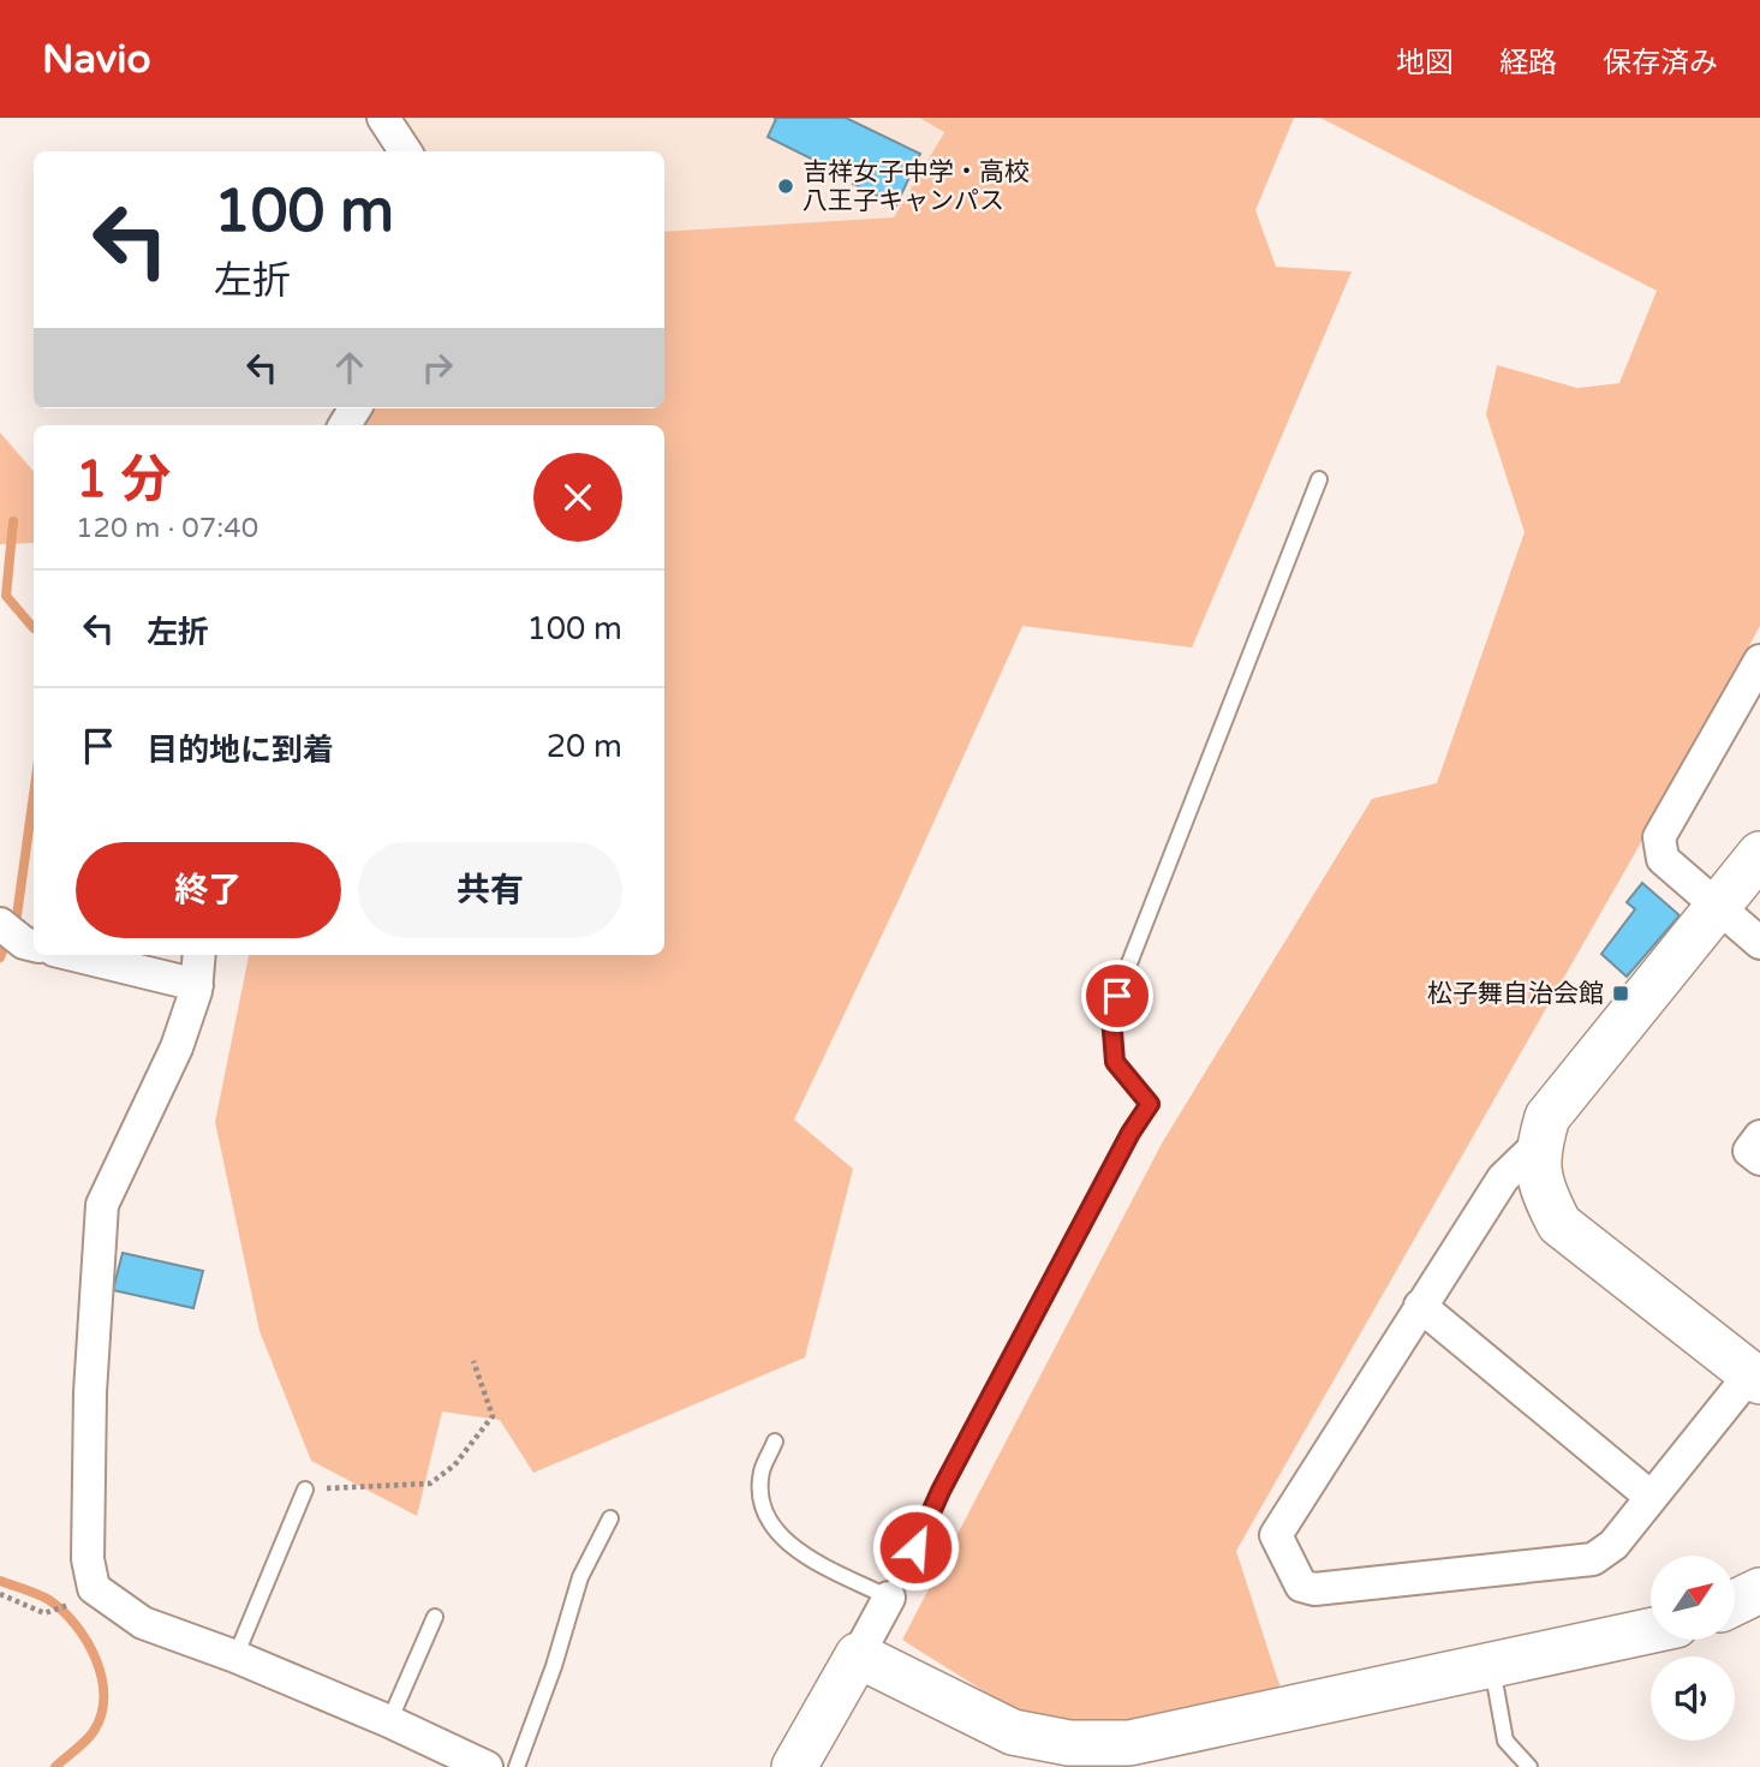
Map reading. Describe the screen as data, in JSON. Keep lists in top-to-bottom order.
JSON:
{
  "places": {
    "other": ["吉祥女子中学・高校 八王子キャンパス"],
    "transit": ["松子舞自治会館"]
  },
  "north": "top right",
  "page": {
    "header": "Navio",
    "nav": ["地図", "経路", "保存済み"],
    "turn": ["100 m", "左折"],
    "heading": ["1 分", "120 m · 07:40"],
    "list": [
      {
        "name": "左折",
        "value": "100 m"
      },
      {
        "name": "目的地に到着",
        "value": "20 m"
      }
    ],
    "buttons": ["終了", "共有"]
  }
}
